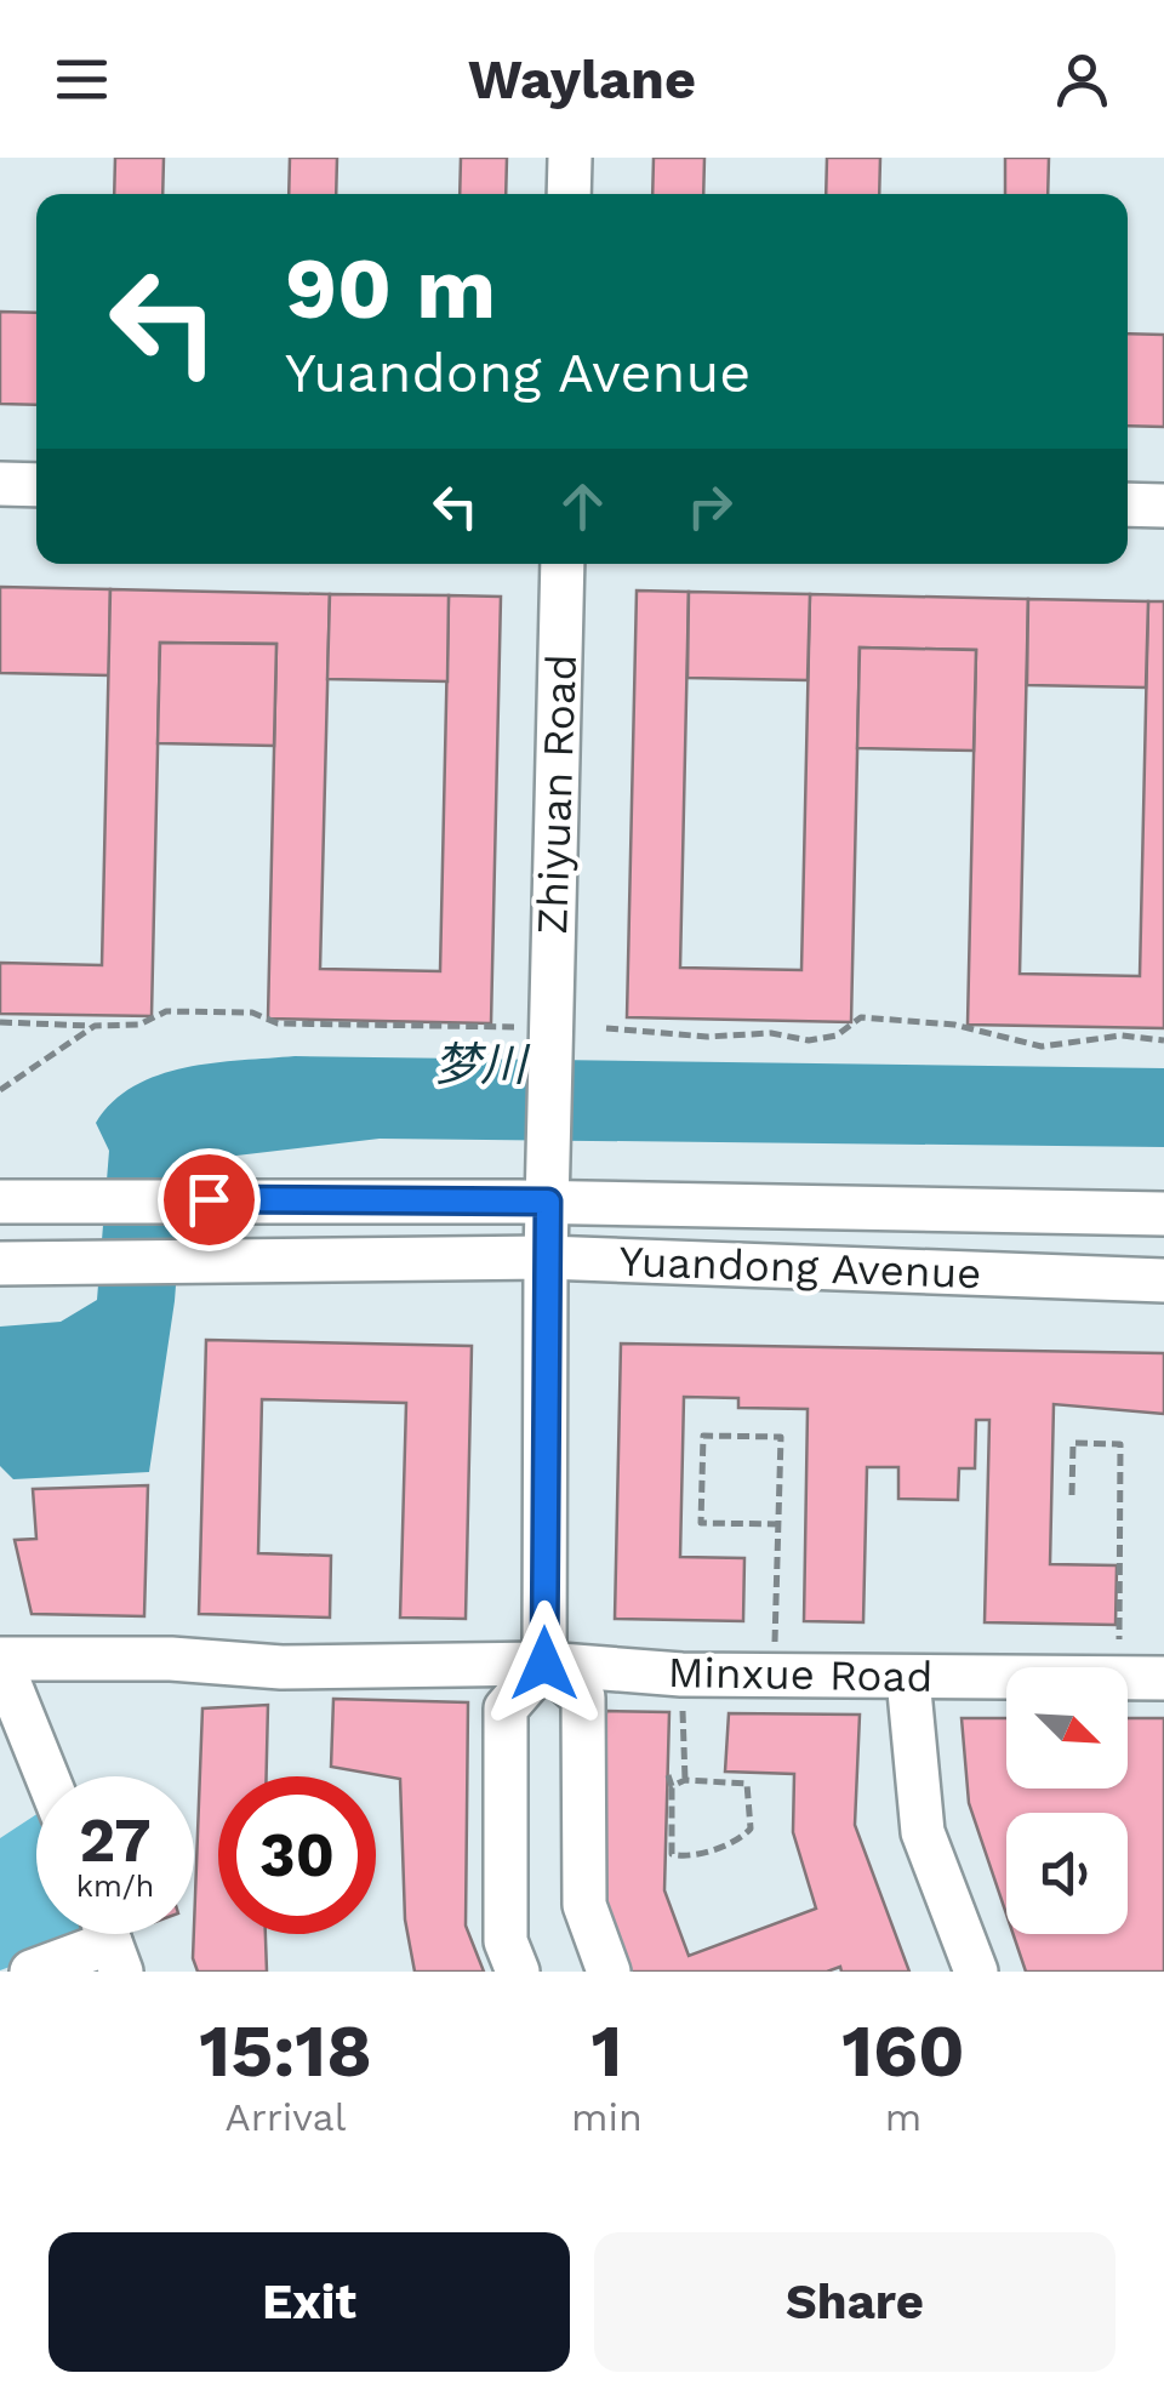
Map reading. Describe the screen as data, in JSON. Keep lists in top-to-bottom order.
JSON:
{
  "streets": {
    "street": ["Zhiyuan Road", "Yuandong Avenue", "Minxue Road"]
  },
  "crossings": [
    ["Zhiyuan Road", "Yuandong Avenue"],
    ["Zhiyuan Road", "Minxue Road"]
  ],
  "water": ["梦川"],
  "north": "bottom right",
  "page": {
    "header": "Waylane",
    "turn": ["90 m", "Yuandong Avenue"],
    "speed": "27 km/h",
    "limit": "30",
    "eta": [
      "15:18",
      "Arrival",
      "1",
      "min",
      "160",
      "m"
    ],
    "buttons": ["Exit", "Share"]
  }
}
